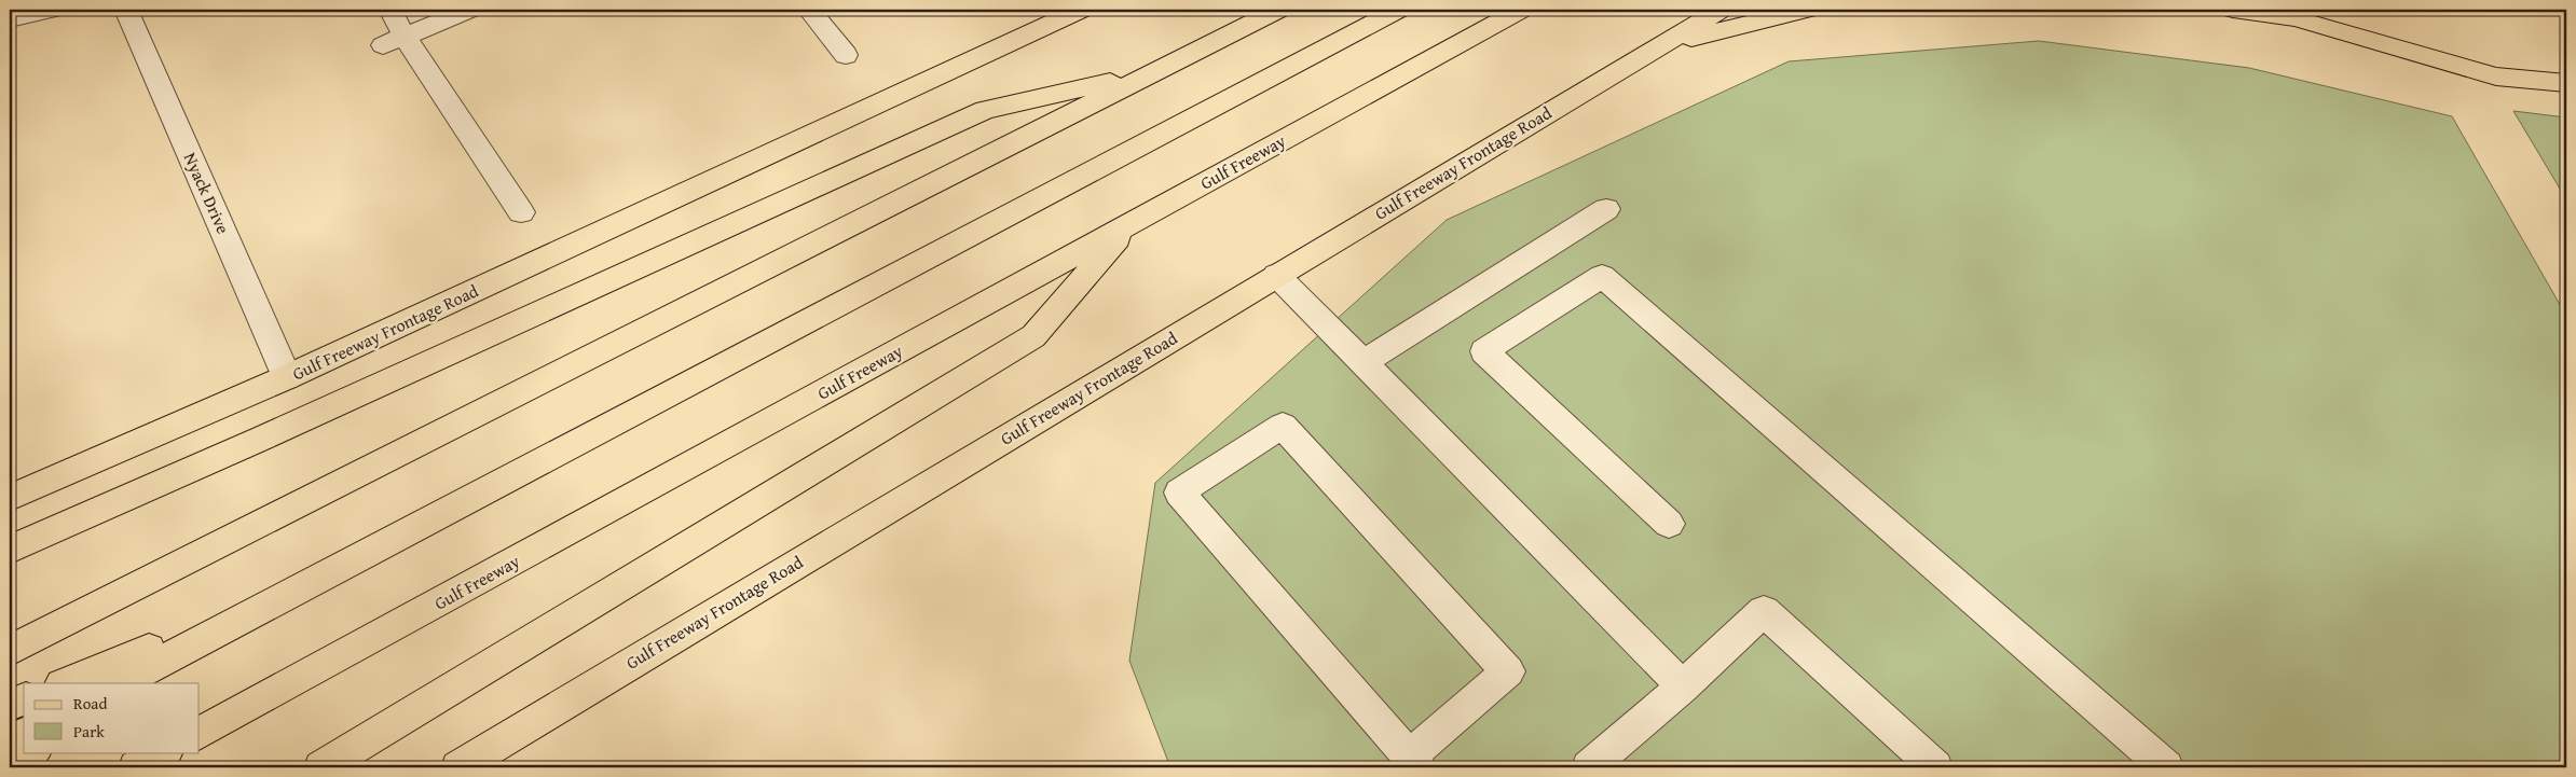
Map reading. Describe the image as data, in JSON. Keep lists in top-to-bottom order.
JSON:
{
  "streets": {
    "main road": ["Gulf Freeway", "Gulf Freeway Frontage Road"],
    "street": ["Nyack Drive"]
  },
  "crossings": [
    ["Gulf Freeway Frontage Road", "Nyack Drive"]
  ],
  "legend": ["Road", "Park"]
}
